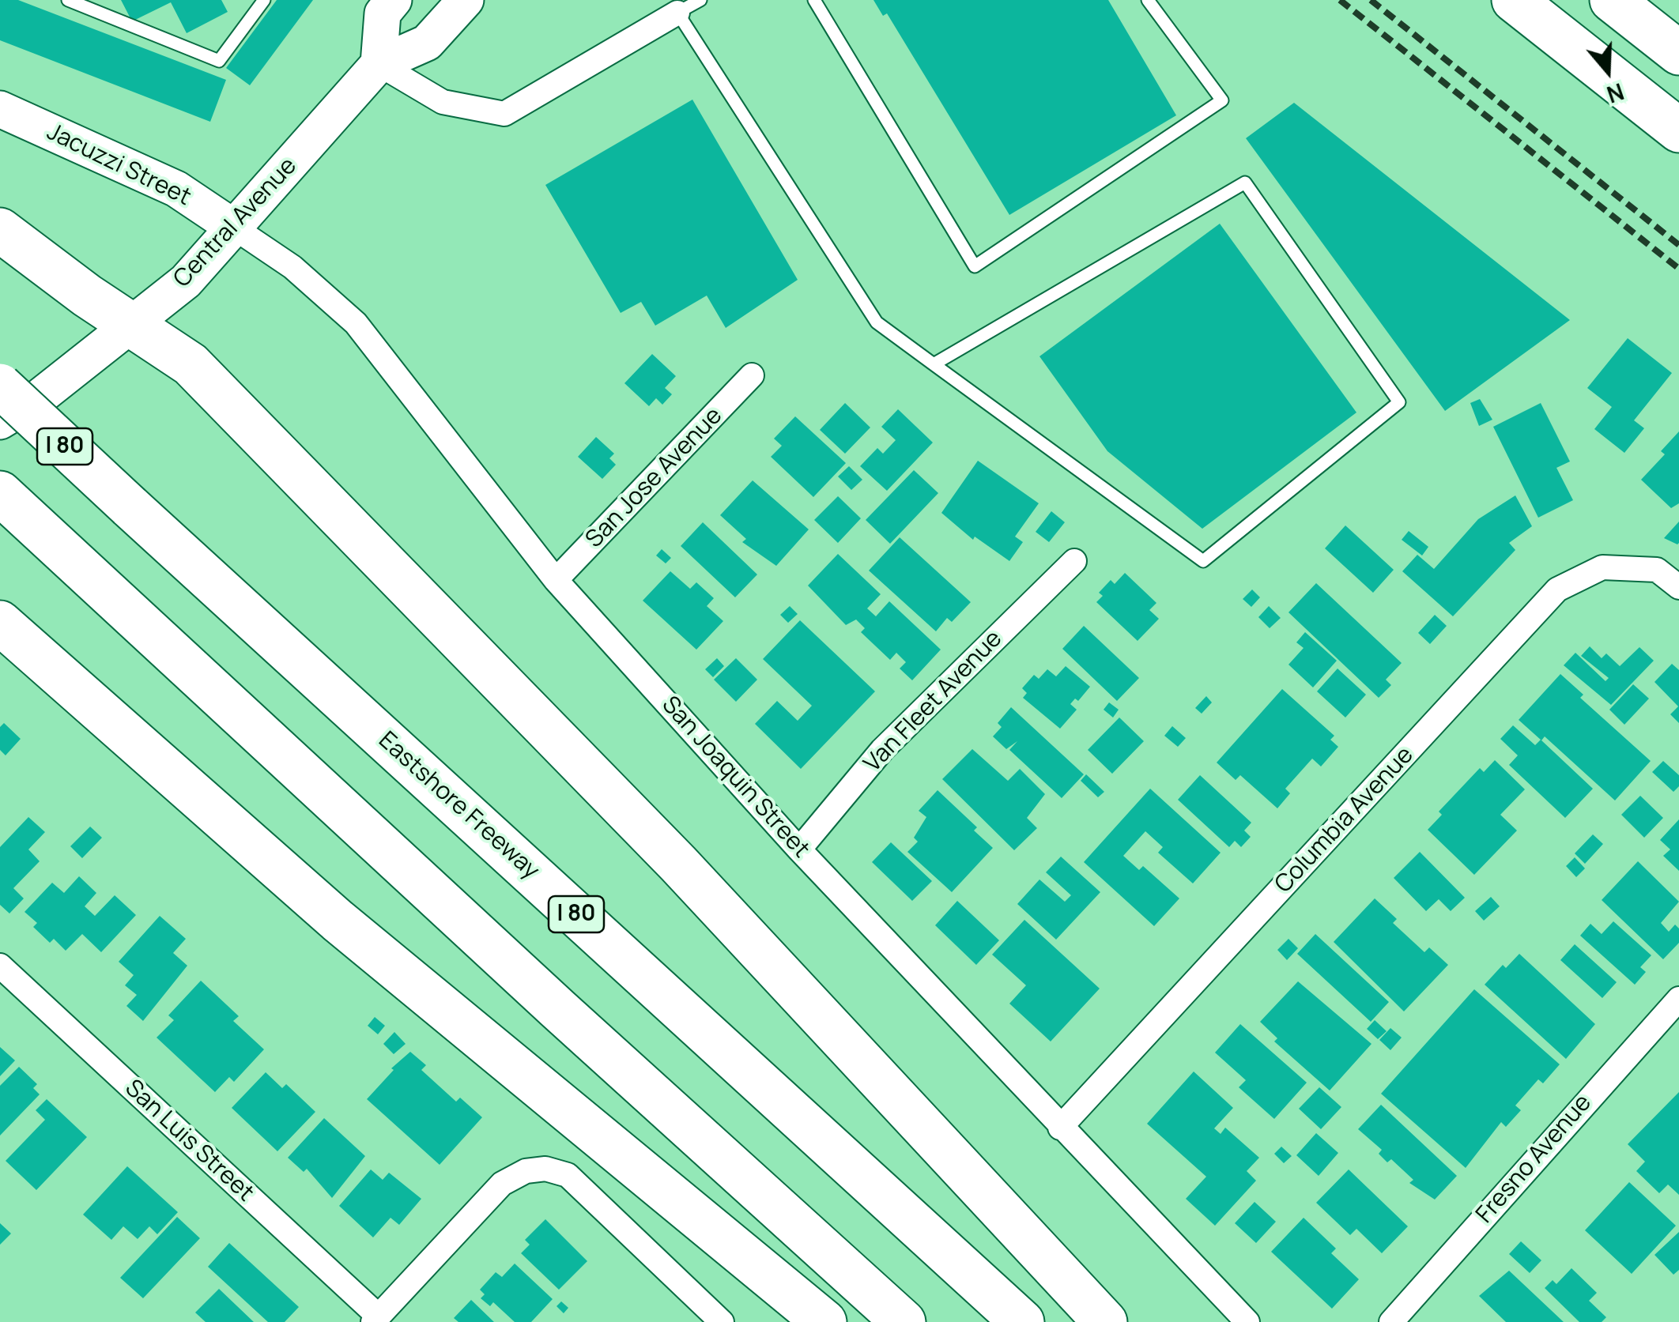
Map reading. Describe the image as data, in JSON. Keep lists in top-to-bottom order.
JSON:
{
  "streets": {
    "highway": ["I 80", "Eastshore Freeway"],
    "main road": ["Jacuzzi Street", "Central Avenue"],
    "street": [
      "San Jose Avenue",
      "Van Fleet Avenue",
      "San Joaquin Street",
      "Columbia Avenue",
      "San Luis Street",
      "Fresno Avenue"
    ]
  },
  "crossings": [
    ["Jacuzzi Street", "Central Avenue"],
    ["Jacuzzi Street", "San Joaquin Street"],
    ["Central Avenue", "San Joaquin Street"],
    ["San Jose Avenue", "San Joaquin Street"],
    ["Van Fleet Avenue", "San Joaquin Street"],
    ["San Joaquin Street", "Columbia Avenue"]
  ],
  "north": "bottom"
}
